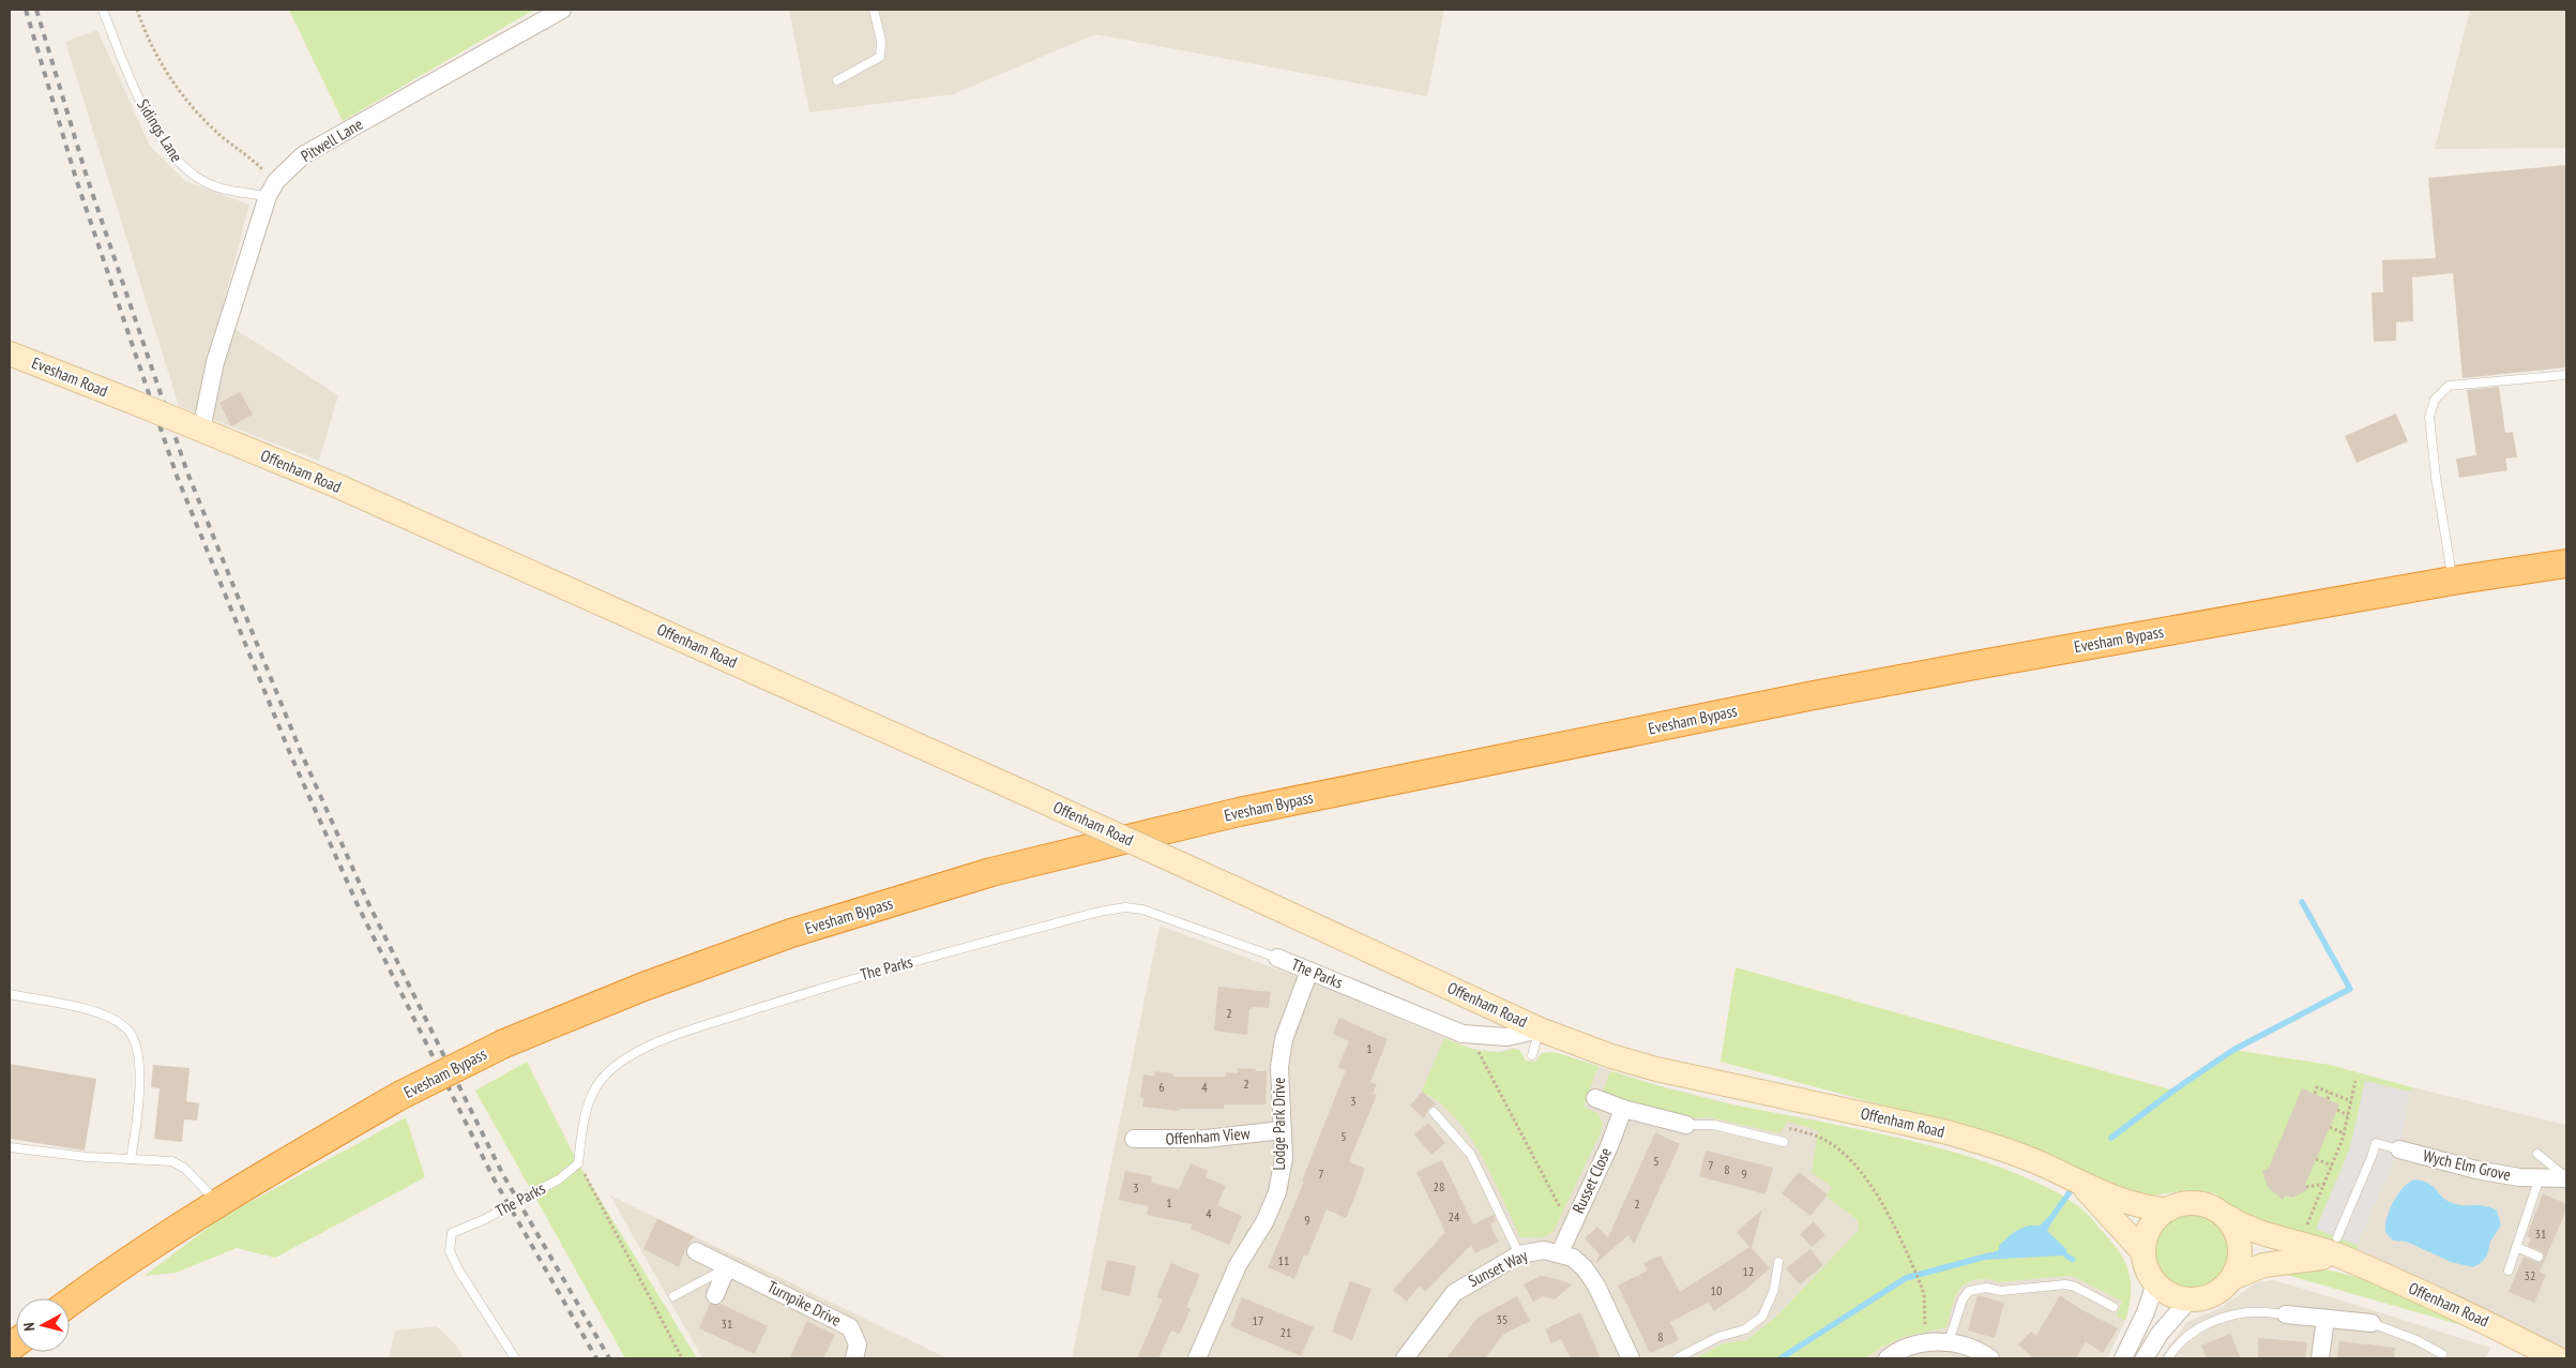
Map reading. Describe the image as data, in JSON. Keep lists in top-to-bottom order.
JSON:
{
  "streets": {
    "highway": ["Evesham Bypass"],
    "main road": ["Evesham Road", "Offenham Road"],
    "street": [
      "Pitwell Lane",
      "The Parks",
      "Lodge Park Drive",
      "Offenham View",
      "Wych Elm Grove",
      "Russet Close",
      "Sunset Way",
      "Turnpike Drive"
    ],
    "lane": ["Sidings Lane"]
  },
  "crossings": [
    ["Sidings Lane", "Pitwell Lane"],
    ["Pitwell Lane", "Offenham Road"],
    ["Evesham Road", "Offenham Road"],
    ["Offenham Road", "The Parks"],
    ["The Parks", "Lodge Park Drive"],
    ["Lodge Park Drive", "Offenham View"],
    ["Russet Close", "Sunset Way"]
  ],
  "house_numbers": [
    "2",
    "1",
    "2",
    "6",
    "4",
    "3",
    "5",
    "5",
    "7",
    "8",
    "7",
    "9",
    "28",
    "3",
    "1",
    "2",
    "4",
    "24",
    "9",
    "31",
    "11",
    "12",
    "32",
    "10",
    "35",
    "17",
    "31",
    "21",
    "8"
  ],
  "north": "left"
}
